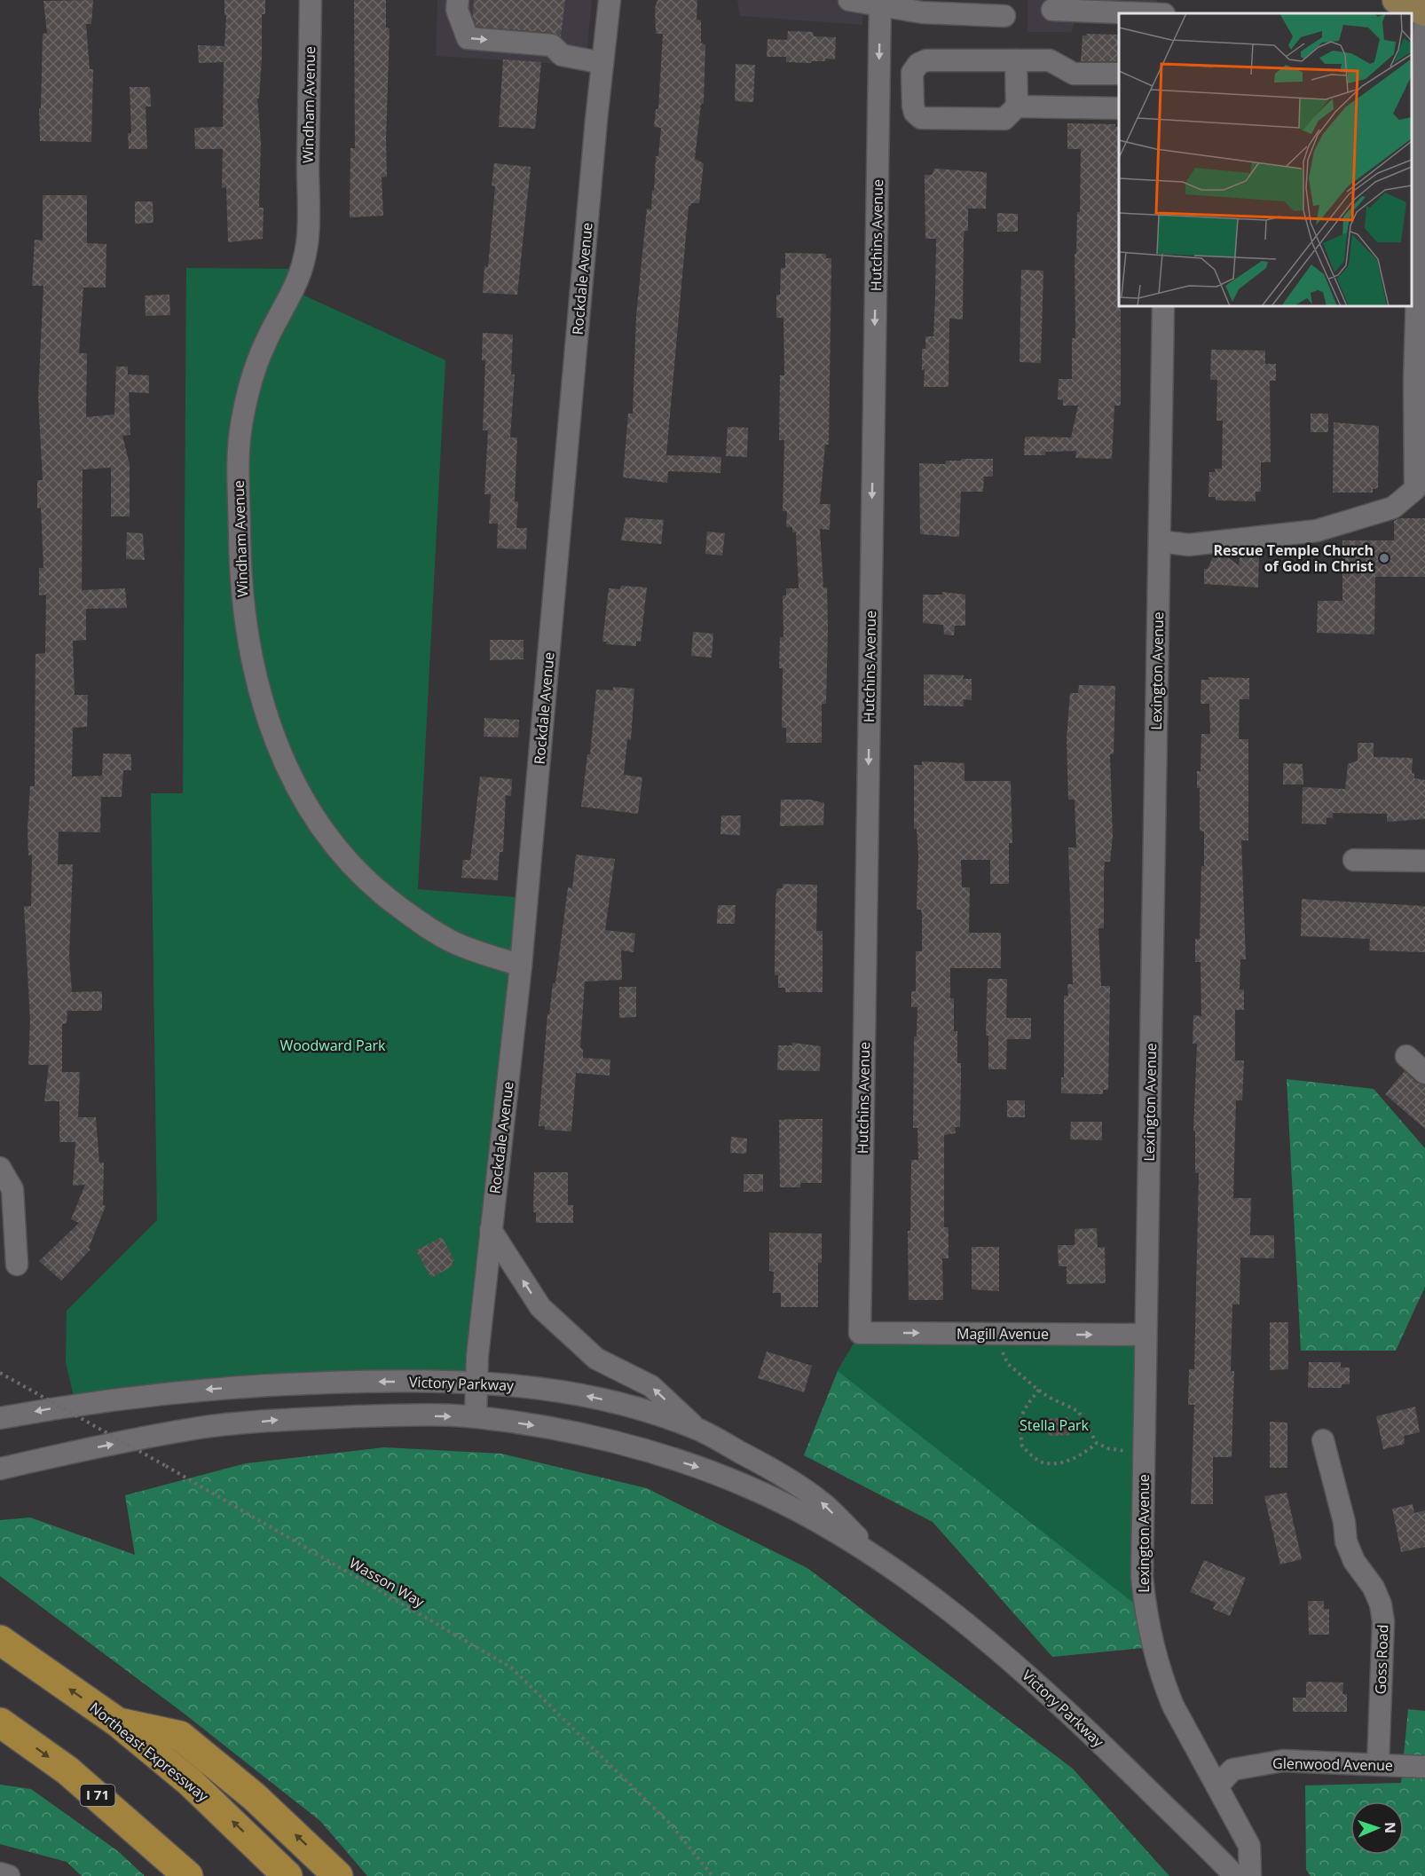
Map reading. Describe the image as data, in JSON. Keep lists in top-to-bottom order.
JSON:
{
  "streets": {
    "highway": ["Northeast Expressway", "I 71"],
    "street": [
      "Windham Avenue",
      "Hutchins Avenue",
      "Rockdale Avenue",
      "Lexington Avenue",
      "Magill Avenue",
      "Victory Parkway",
      "Goss Road",
      "Glenwood Avenue"
    ],
    "path": ["Wasson Way"]
  },
  "crossings": [
    ["Windham Avenue", "Rockdale Avenue"],
    ["Hutchins Avenue", "Magill Avenue"],
    ["Rockdale Avenue", "Victory Parkway"],
    ["Lexington Avenue", "Magill Avenue"],
    ["Lexington Avenue", "Glenwood Avenue"],
    ["Goss Road", "Glenwood Avenue"]
  ],
  "one_way": ["Hutchins Avenue", "Magill Avenue"],
  "parks": ["Woodward Park", "Stella Park"],
  "places": ["Rescue Temple Church of God in Christ"],
  "north": "right"
}
